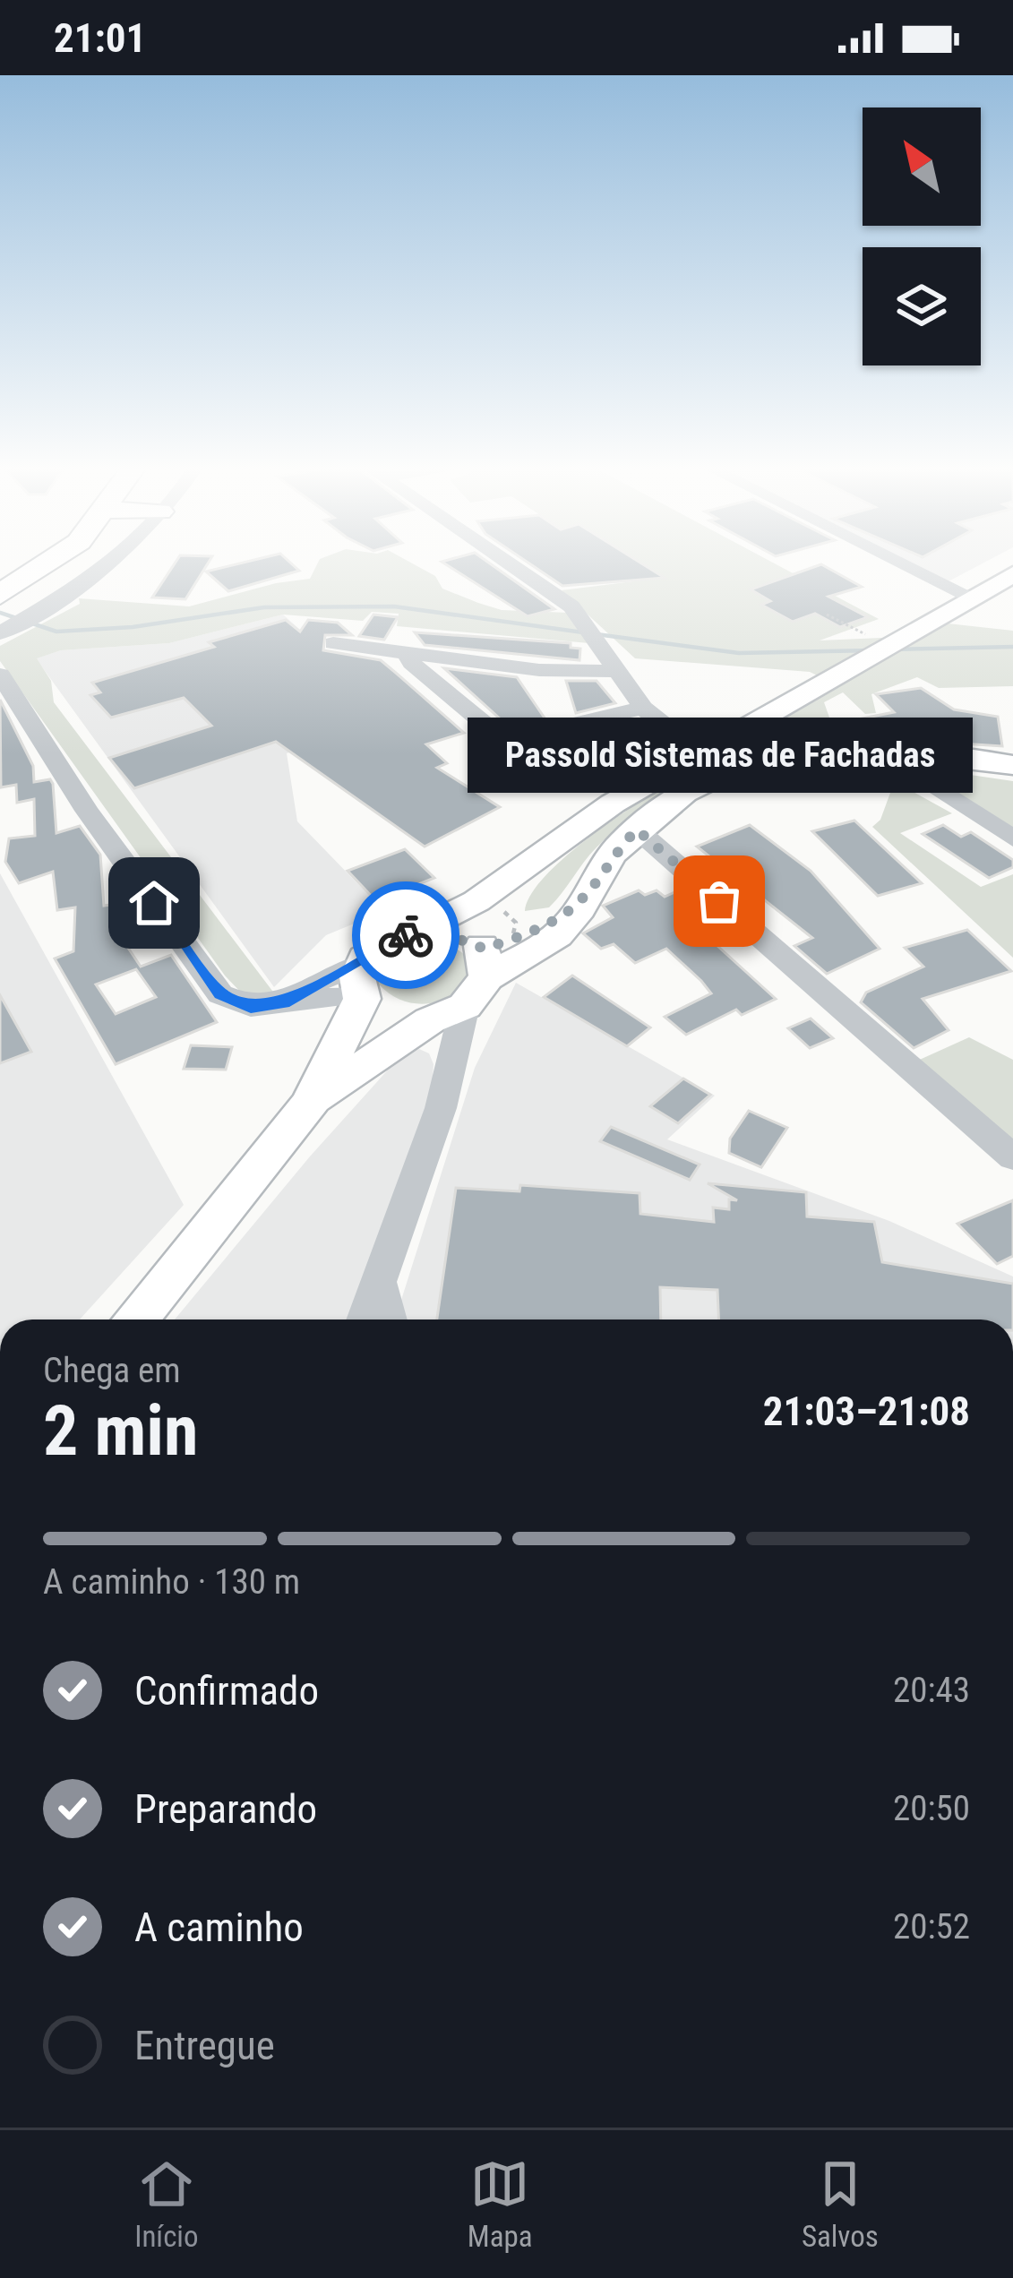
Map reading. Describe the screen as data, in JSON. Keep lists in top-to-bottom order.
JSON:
{
  "places": ["Passold Sistemas de Fachadas"],
  "north": "top left",
  "page": {
    "status": "21:01",
    "bubble": "Passold Sistemas de Fachadas",
    "heading": ["2 min", "Chega em", "21:03–21:08"],
    "bar": "A caminho · 130 m",
    "list": [
      ["Confirmado", "20:43"],
      ["Preparando", "20:50"],
      ["A caminho", "20:52"],
      "Entregue"
    ],
    "tabs": ["Início", "Mapa", "Salvos"]
  }
}
